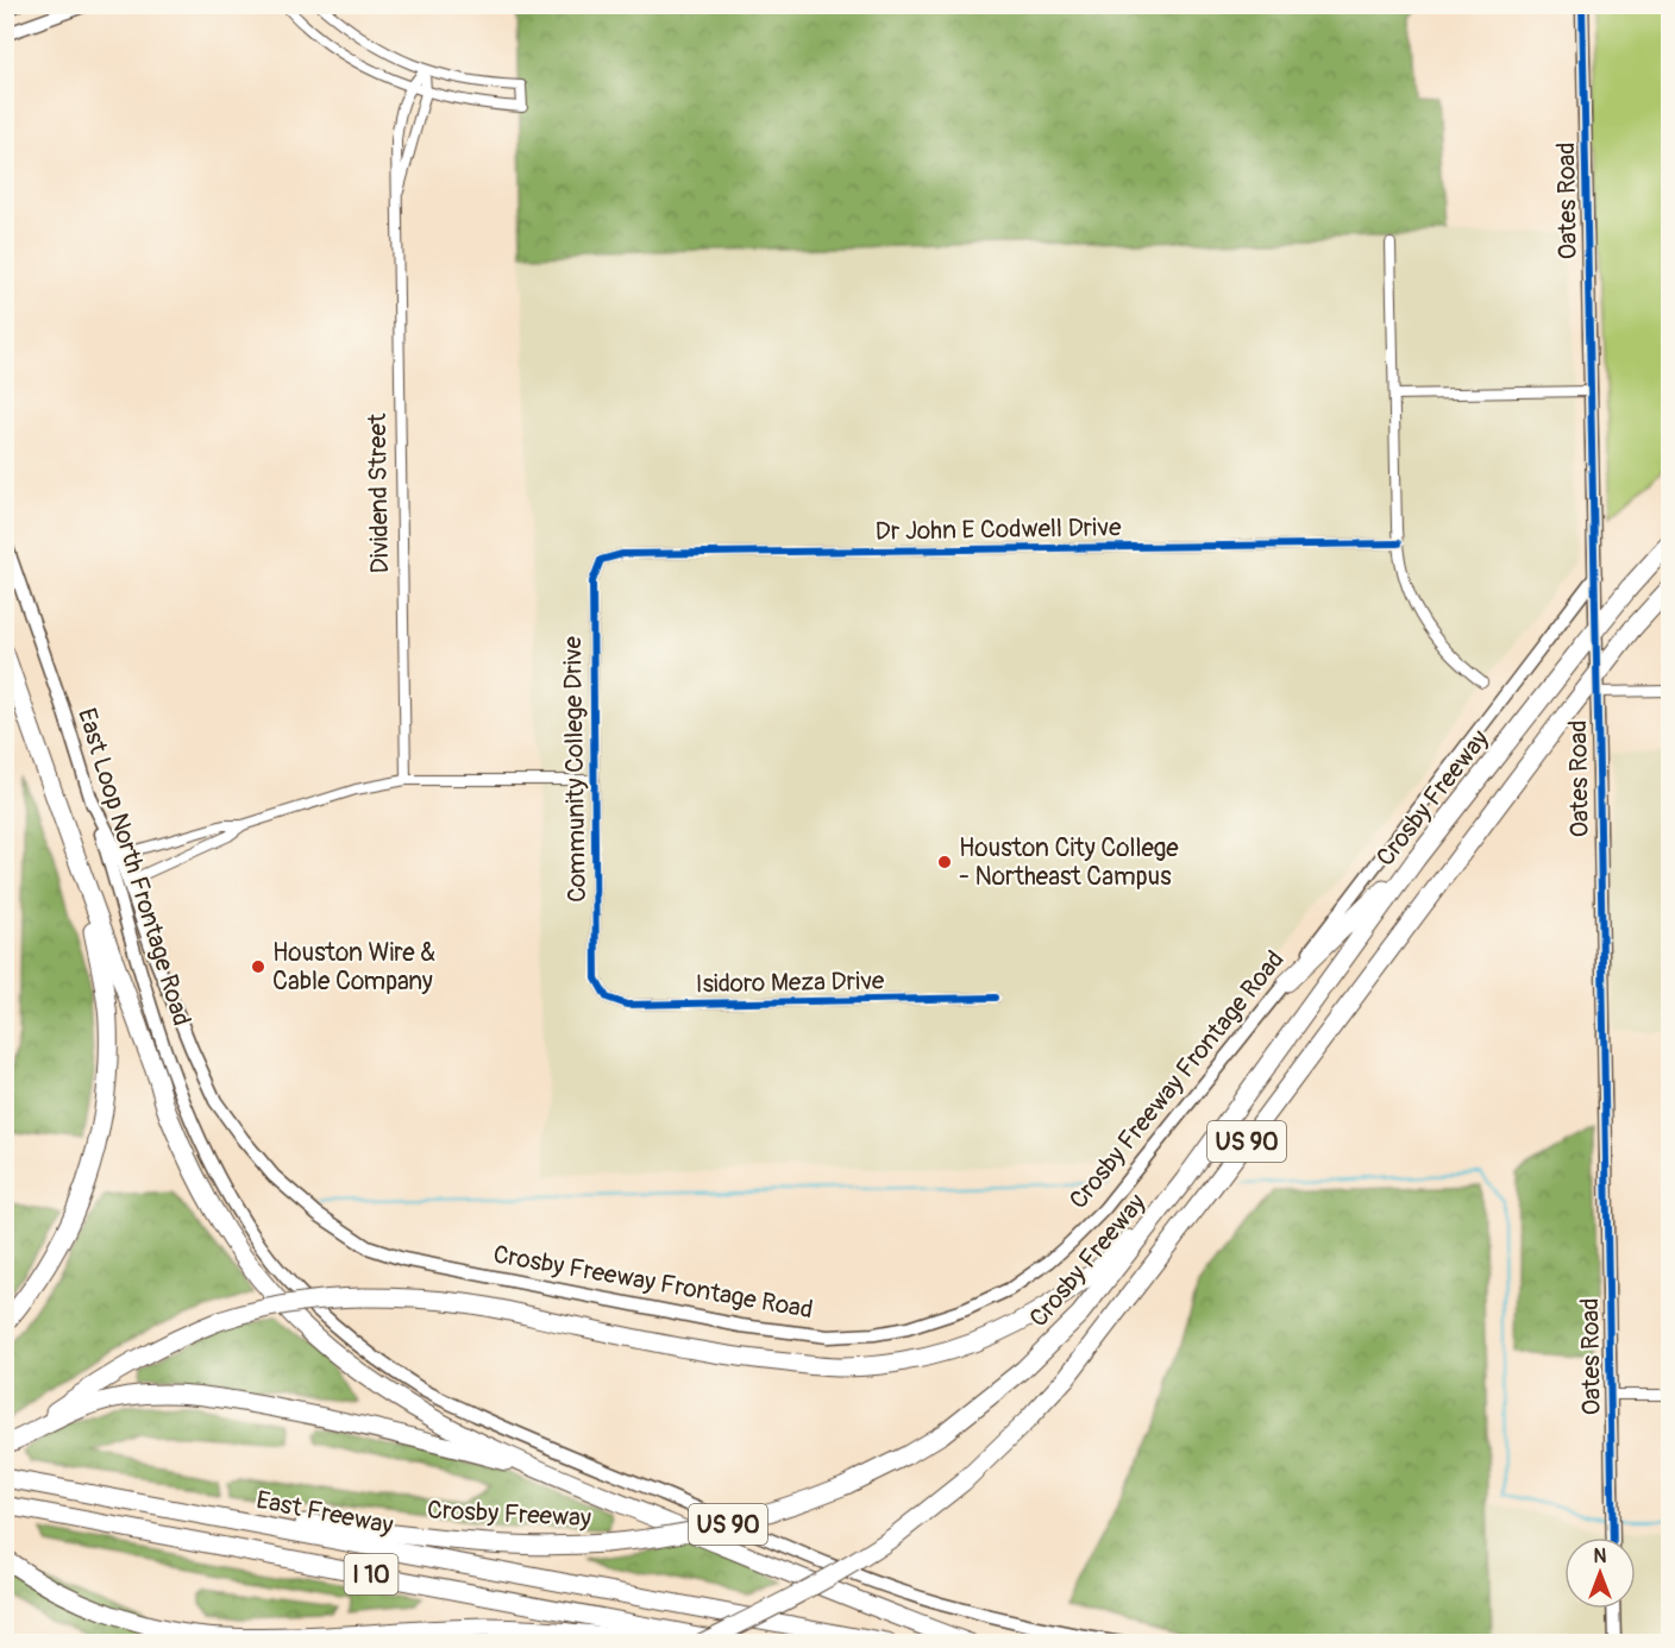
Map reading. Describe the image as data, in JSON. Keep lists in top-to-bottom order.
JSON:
{
  "streets": {
    "highway": [
      "Crosby Freeway",
      "US 90",
      "East Freeway",
      "I 10"
    ],
    "main road": ["Oates Road", "East Loop North Frontage Road", "Crosby Freeway Frontage Road"],
    "street": [
      "Dividend Street",
      "Dr John E Codwell Drive",
      "Community College Drive",
      "Isidoro Meza Drive"
    ]
  },
  "crossings": [
    ["Oates Road", "Crosby Freeway Frontage Road"],
    ["Dr John E Codwell Drive", "Community College Drive"],
    ["Community College Drive", "Isidoro Meza Drive"],
    ["Crosby Freeway", "East Freeway"],
    ["East Loop North Frontage Road", "Crosby Freeway Frontage Road"]
  ],
  "places": ["Houston City College - Northeast Campus", "Houston Wire & Cable Company"],
  "north": "top"
}
